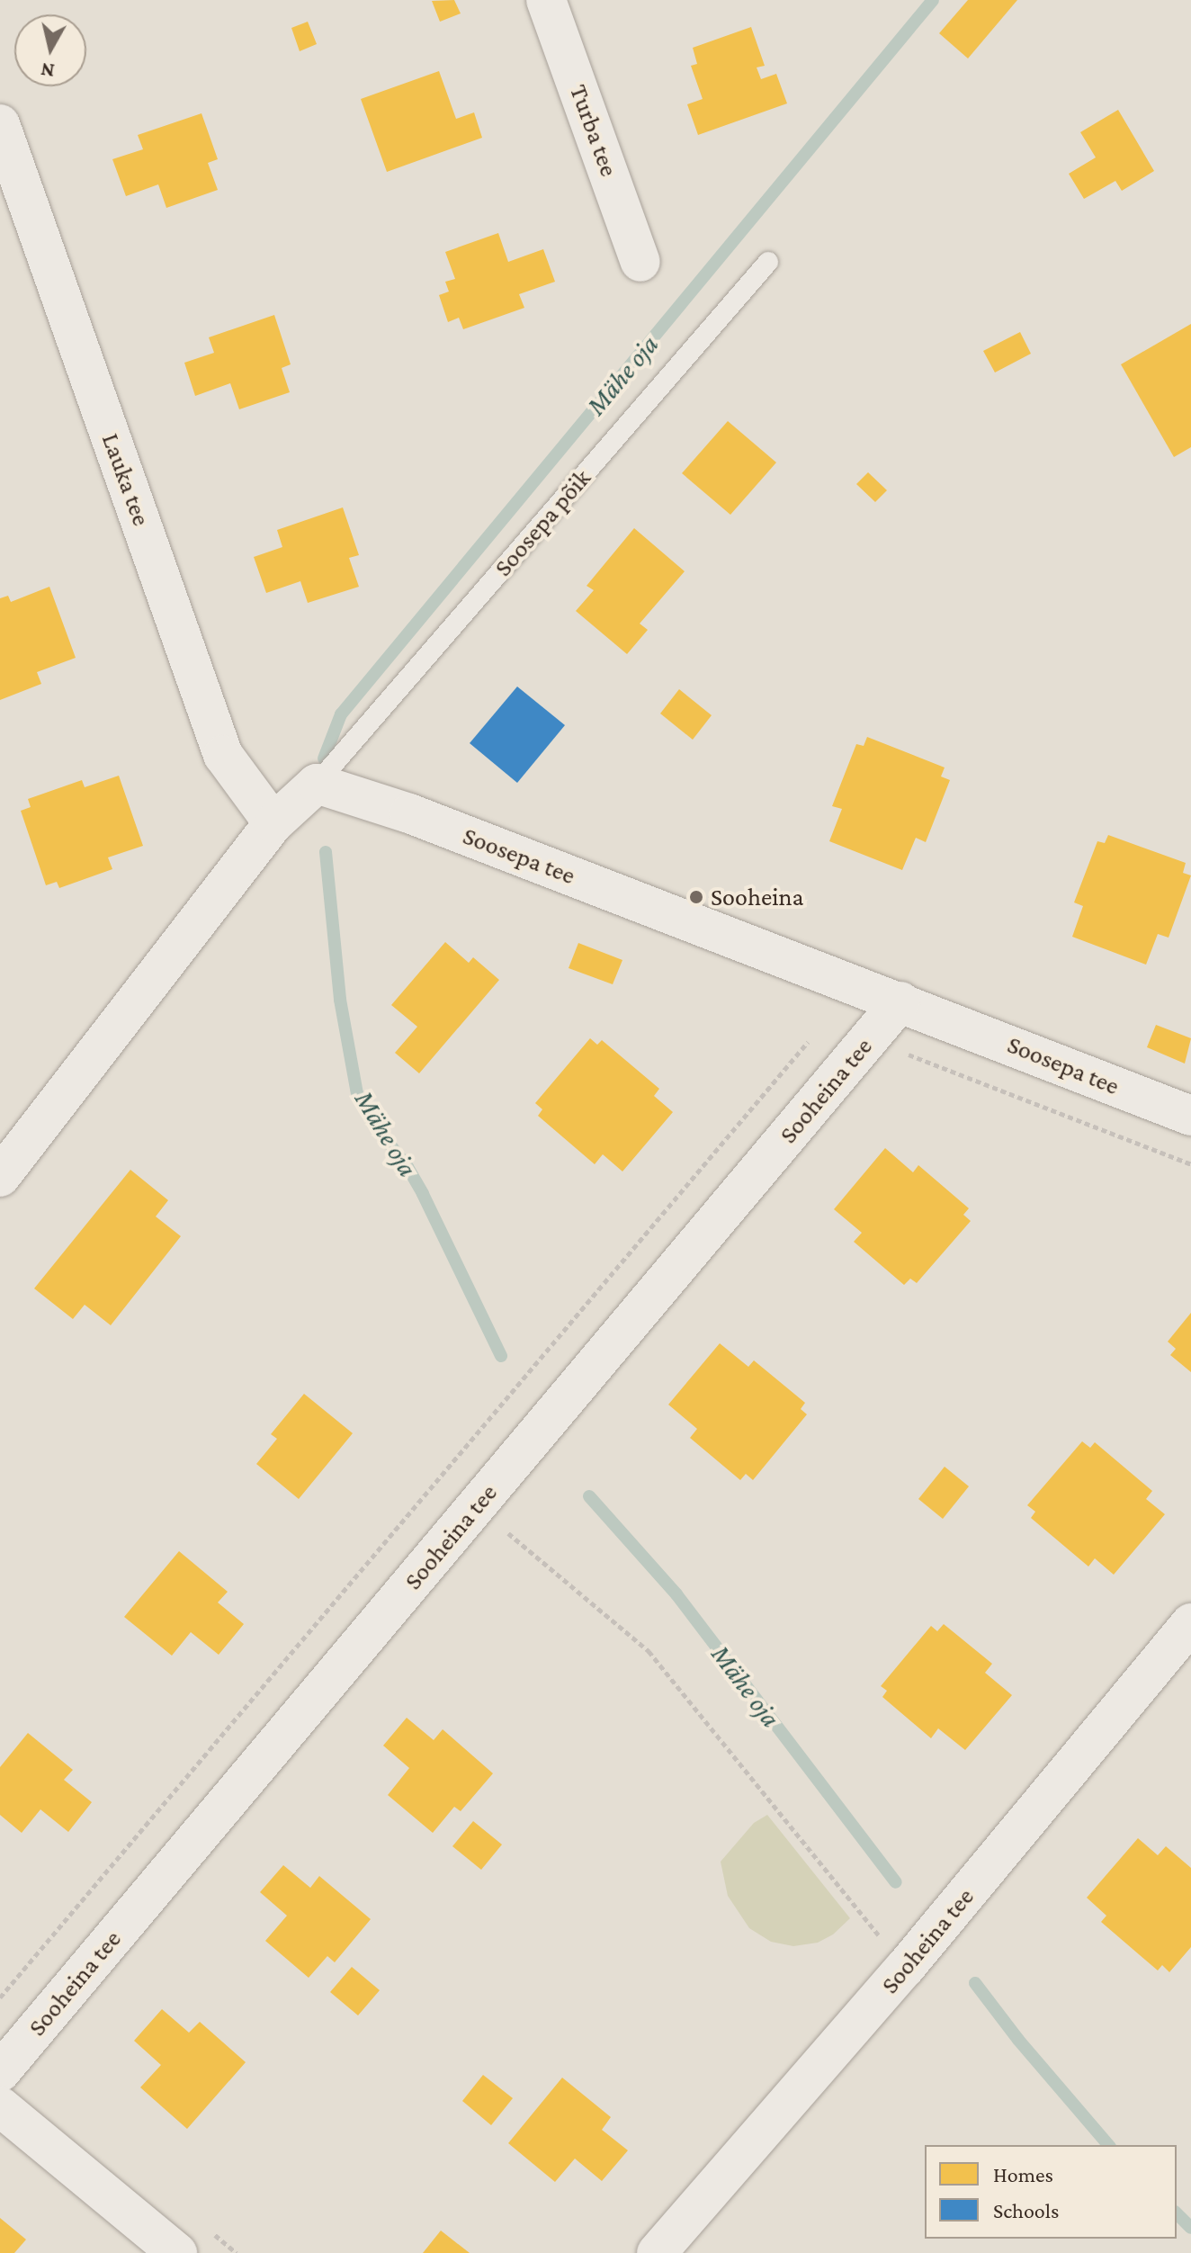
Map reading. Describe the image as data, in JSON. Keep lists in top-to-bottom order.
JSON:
{
  "streets": {
    "street": [
      "Turba tee",
      "Lauka tee",
      "Soosepa tee",
      "Sooheina tee"
    ],
    "lane": ["Soosepa põik"]
  },
  "crossings": [
    ["Soosepa põik", "Soosepa tee"],
    ["Soosepa tee", "Sooheina tee"]
  ],
  "water": ["Mähe oja"],
  "places": ["Sooheina"],
  "legend": ["Homes", "Schools"],
  "north": "bottom"
}
